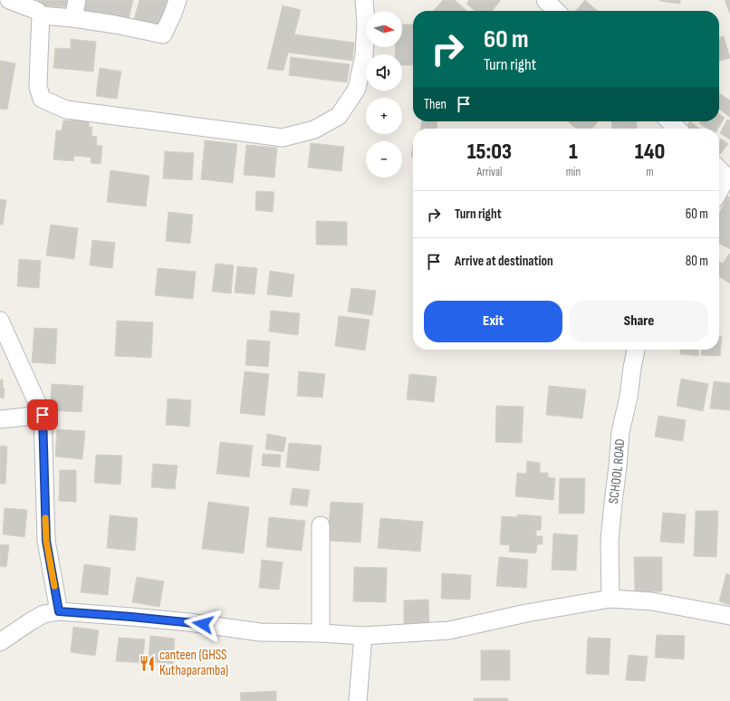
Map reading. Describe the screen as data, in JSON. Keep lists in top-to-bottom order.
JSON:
{
  "streets": {
    "street": ["SCHOOL ROAD"]
  },
  "places": {
    "restaurant": ["canteen (GHSS Kuthaparamba)"]
  },
  "north": "right",
  "page": {
    "map_buttons": ["+", "−"],
    "turn": ["60 m", "Turn right"],
    "then": "Then",
    "eta": [
      "15:03",
      "Arrival",
      "1",
      "min",
      "140",
      "m"
    ],
    "list": [
      {
        "name": "Turn right",
        "value": "60 m"
      },
      {
        "name": "Arrive at destination",
        "value": "80 m"
      }
    ],
    "buttons": ["Exit", "Share"]
  }
}
